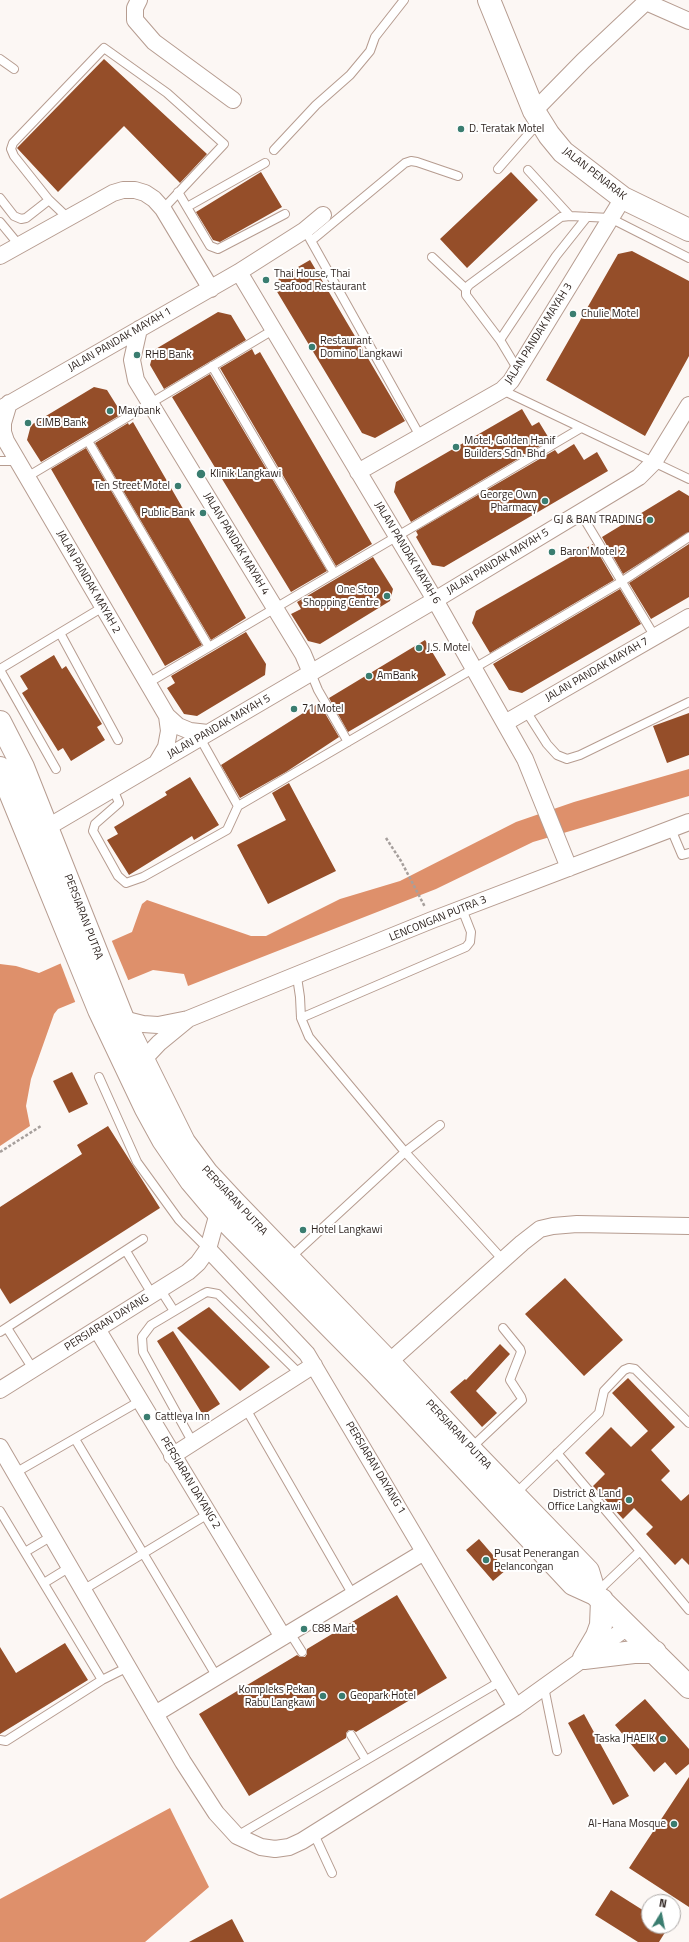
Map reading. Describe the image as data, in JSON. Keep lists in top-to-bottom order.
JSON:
{
  "streets": {
    "main road": ["JALAN PENARAK", "PERSIARAN PUTRA"],
    "street": [
      "JALAN PANDAK MAYAH 3",
      "JALAN PANDAK MAYAH 1",
      "JALAN PANDAK MAYAH 4",
      "JALAN PANDAK MAYAH 6",
      "JALAN PANDAK MAYAH 5",
      "JALAN PANDAK MAYAH 2",
      "JALAN PANDAK MAYAH 7",
      "LENCONGAN PUTRA 3",
      "PERSIARAN DAYANG",
      "PERSIARAN DAYANG 1",
      "PERSIARAN DAYANG 2"
    ]
  },
  "crossings": [
    ["JALAN PENARAK", "JALAN PANDAK MAYAH 3"],
    ["JALAN PANDAK MAYAH 3", "JALAN PANDAK MAYAH 6"],
    ["JALAN PANDAK MAYAH 1", "JALAN PANDAK MAYAH 4"],
    ["JALAN PANDAK MAYAH 1", "JALAN PANDAK MAYAH 6"],
    ["JALAN PANDAK MAYAH 1", "JALAN PANDAK MAYAH 2"],
    ["JALAN PANDAK MAYAH 4", "JALAN PANDAK MAYAH 5"],
    ["JALAN PANDAK MAYAH 6", "JALAN PANDAK MAYAH 5"],
    ["JALAN PANDAK MAYAH 6", "JALAN PANDAK MAYAH 7"],
    ["JALAN PANDAK MAYAH 6", "LENCONGAN PUTRA 3"],
    ["JALAN PANDAK MAYAH 5", "JALAN PANDAK MAYAH 2"],
    ["JALAN PANDAK MAYAH 5", "PERSIARAN PUTRA"],
    ["PERSIARAN DAYANG", "PERSIARAN DAYANG 1"],
    ["PERSIARAN DAYANG", "PERSIARAN DAYANG 2"]
  ],
  "places": [
    "D. Teratak Motel",
    "Thai House, Thai Seafood Restaurant",
    "Chulie Motel",
    "Restaurant Domino Langkawi",
    "RHB Bank",
    "Maybank",
    "CIMB Bank",
    "Motel, Golden Hanif Builders Sdn. Bhd",
    "Klinik Langkawi",
    "Ten Street Motel",
    "George Own Pharmacy",
    "Public Bank",
    "GJ & BAN TRADING",
    "Baron Motel 2",
    "One Stop Shopping Centre",
    "J.S. Motel",
    "AmBank",
    "71 Motel",
    "Hotel Langkawi",
    "Cattleya Inn",
    "District & Land Office Langkawi",
    "Pusat Penerangan Pelancongan",
    "C88 Mart",
    "Kompleks Pekan Rabu Langkawi",
    "Geopark Hotel",
    "Taska JHAEIK",
    "Al-Hana Mosque"
  ],
  "north": "top"
}
